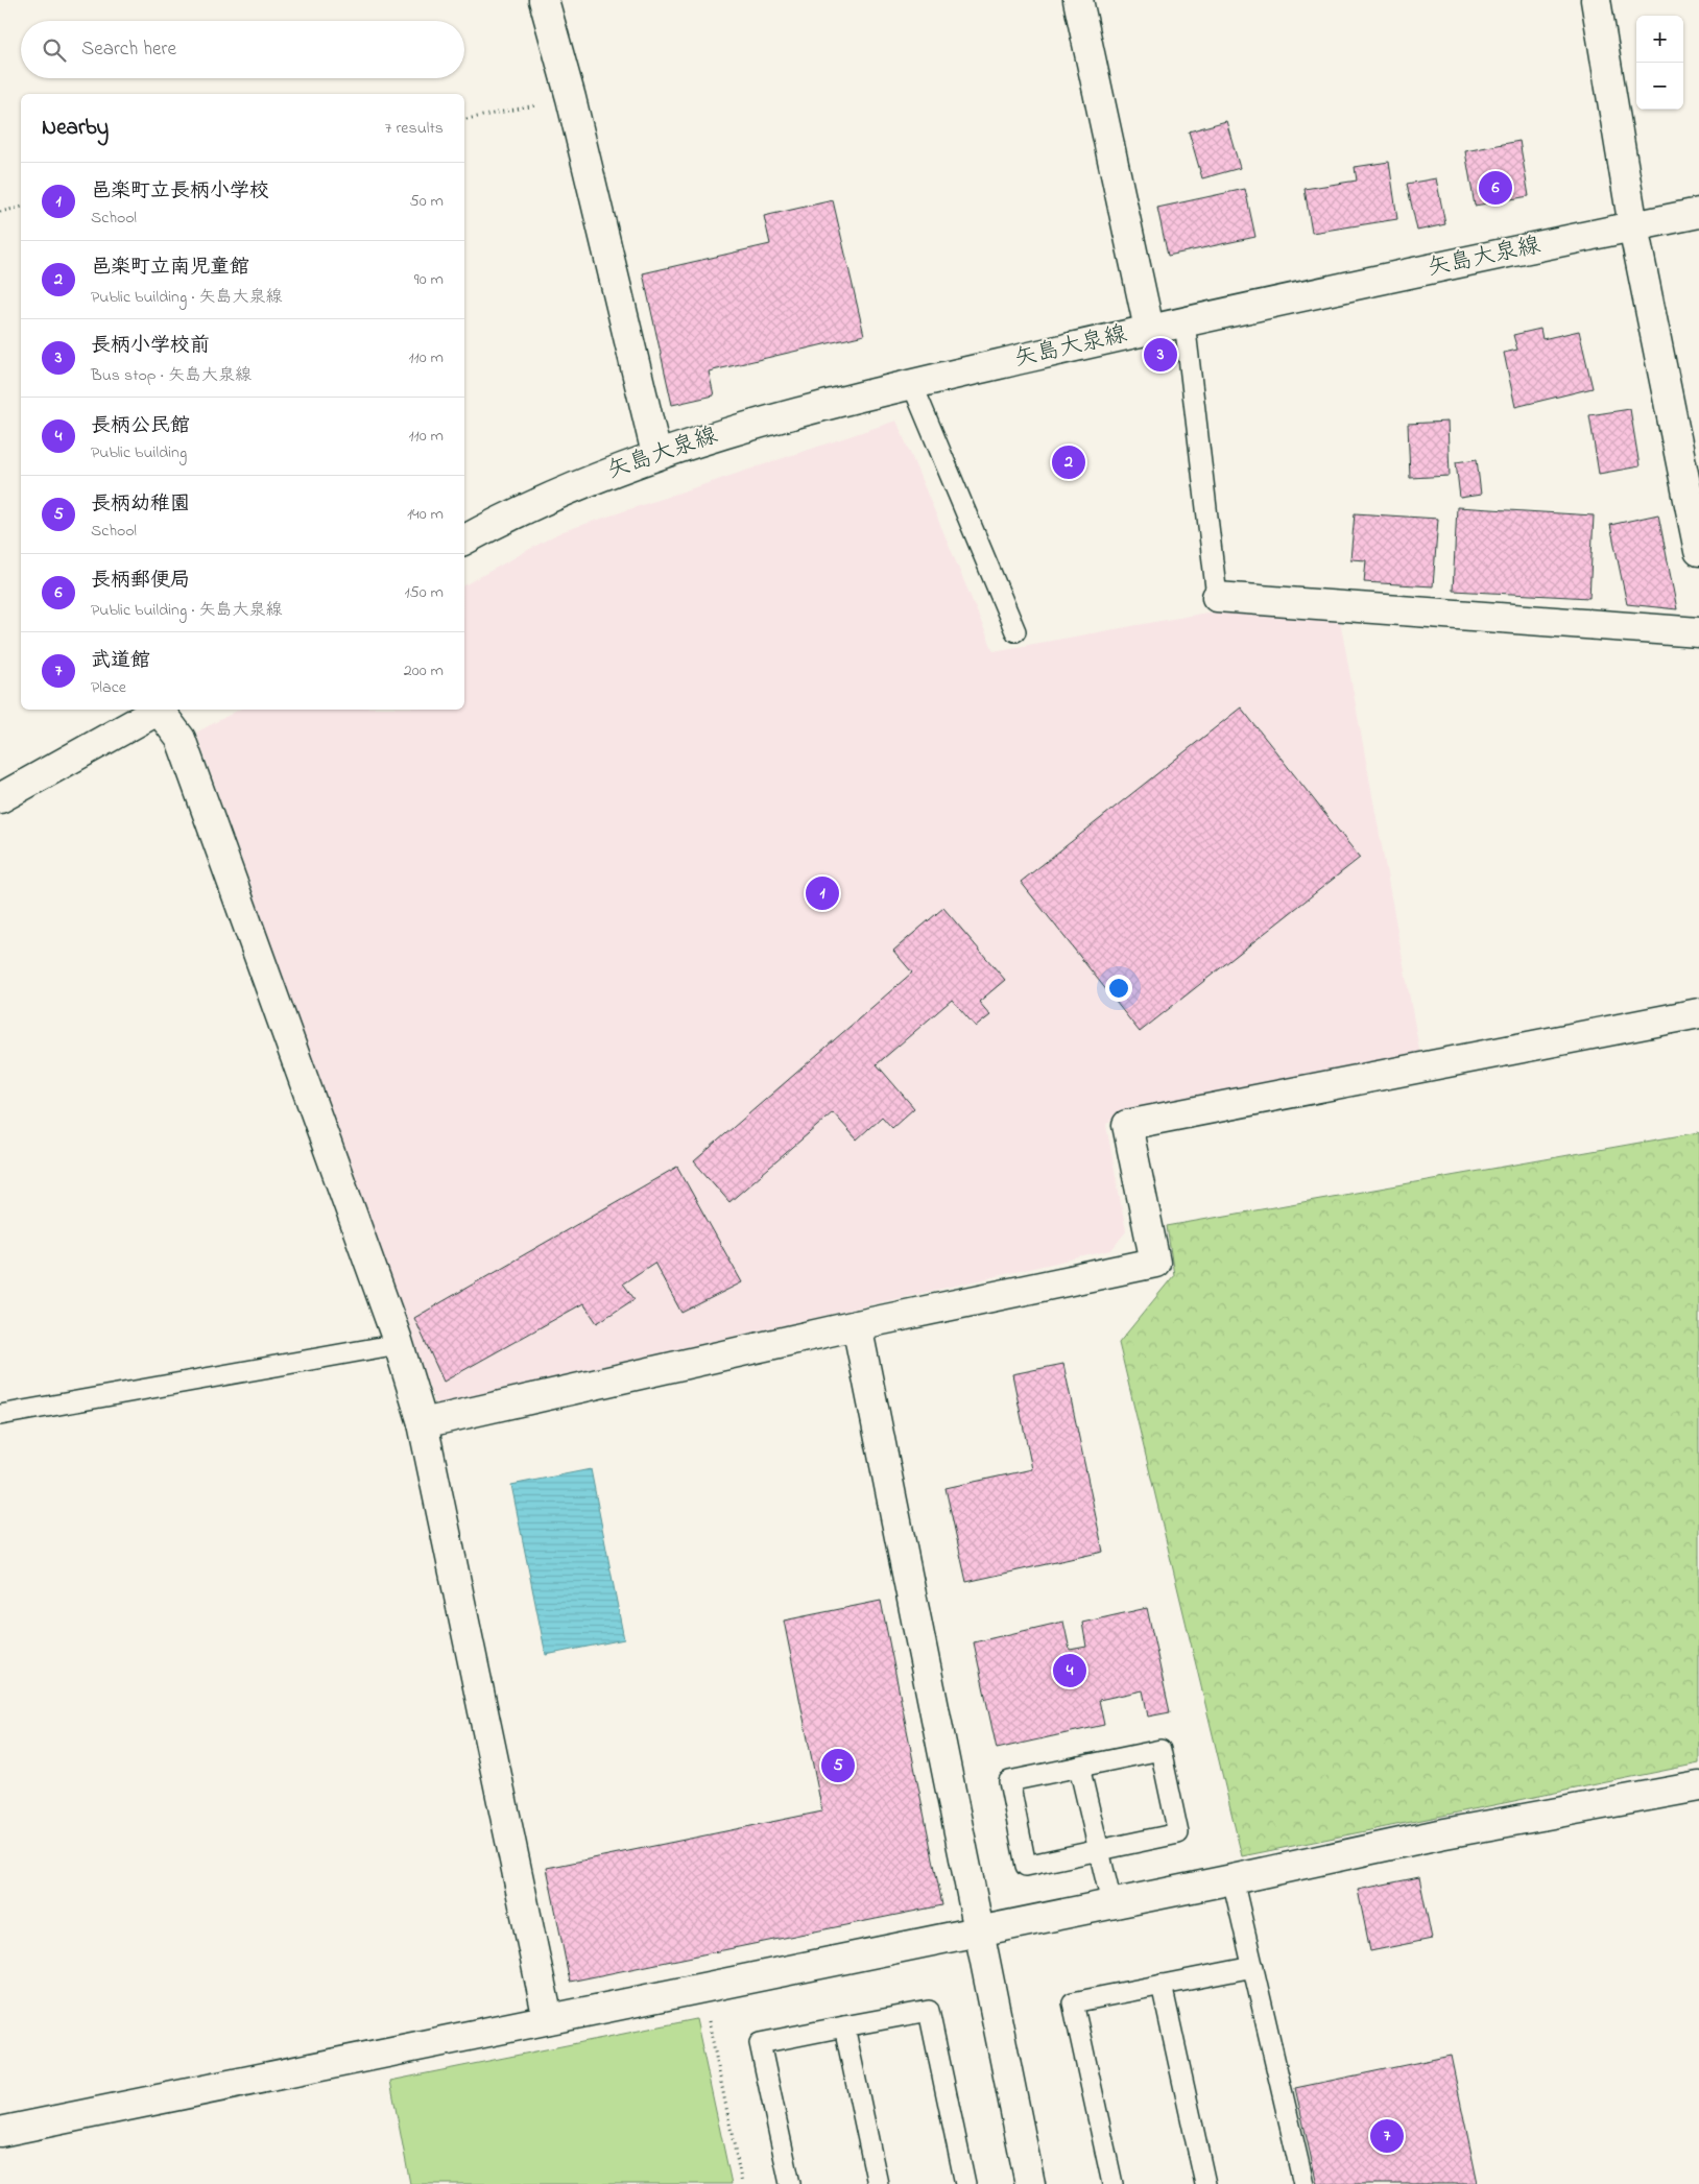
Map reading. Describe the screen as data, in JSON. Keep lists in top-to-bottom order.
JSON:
{
  "streets": {
    "street": ["矢島大泉線"]
  },
  "page": {
    "map_buttons": ["+", "−"],
    "search": "Search here",
    "heading": ["Nearby", "7 results"],
    "list": [
      {
        "mark": "1",
        "name": "邑楽町立長柄小学校",
        "note": "School",
        "value": "50 m"
      },
      {
        "mark": "2",
        "name": "邑楽町立南児童館",
        "note": "Public building · 矢島大泉線",
        "value": "90 m"
      },
      {
        "mark": "3",
        "name": "長柄小学校前",
        "note": "Bus stop · 矢島大泉線",
        "value": "110 m"
      },
      {
        "mark": "4",
        "name": "長柄公民館",
        "note": "Public building",
        "value": "110 m"
      },
      {
        "mark": "5",
        "name": "長柄幼稚園",
        "note": "School",
        "value": "140 m"
      },
      {
        "mark": "6",
        "name": "長柄郵便局",
        "note": "Public building · 矢島大泉線",
        "value": "150 m"
      },
      {
        "mark": "7",
        "name": "武道館",
        "note": "Place",
        "value": "200 m"
      }
    ],
    "pins": [
      "6",
      "3",
      "2",
      "1",
      "4",
      "5",
      "7"
    ]
  }
}
